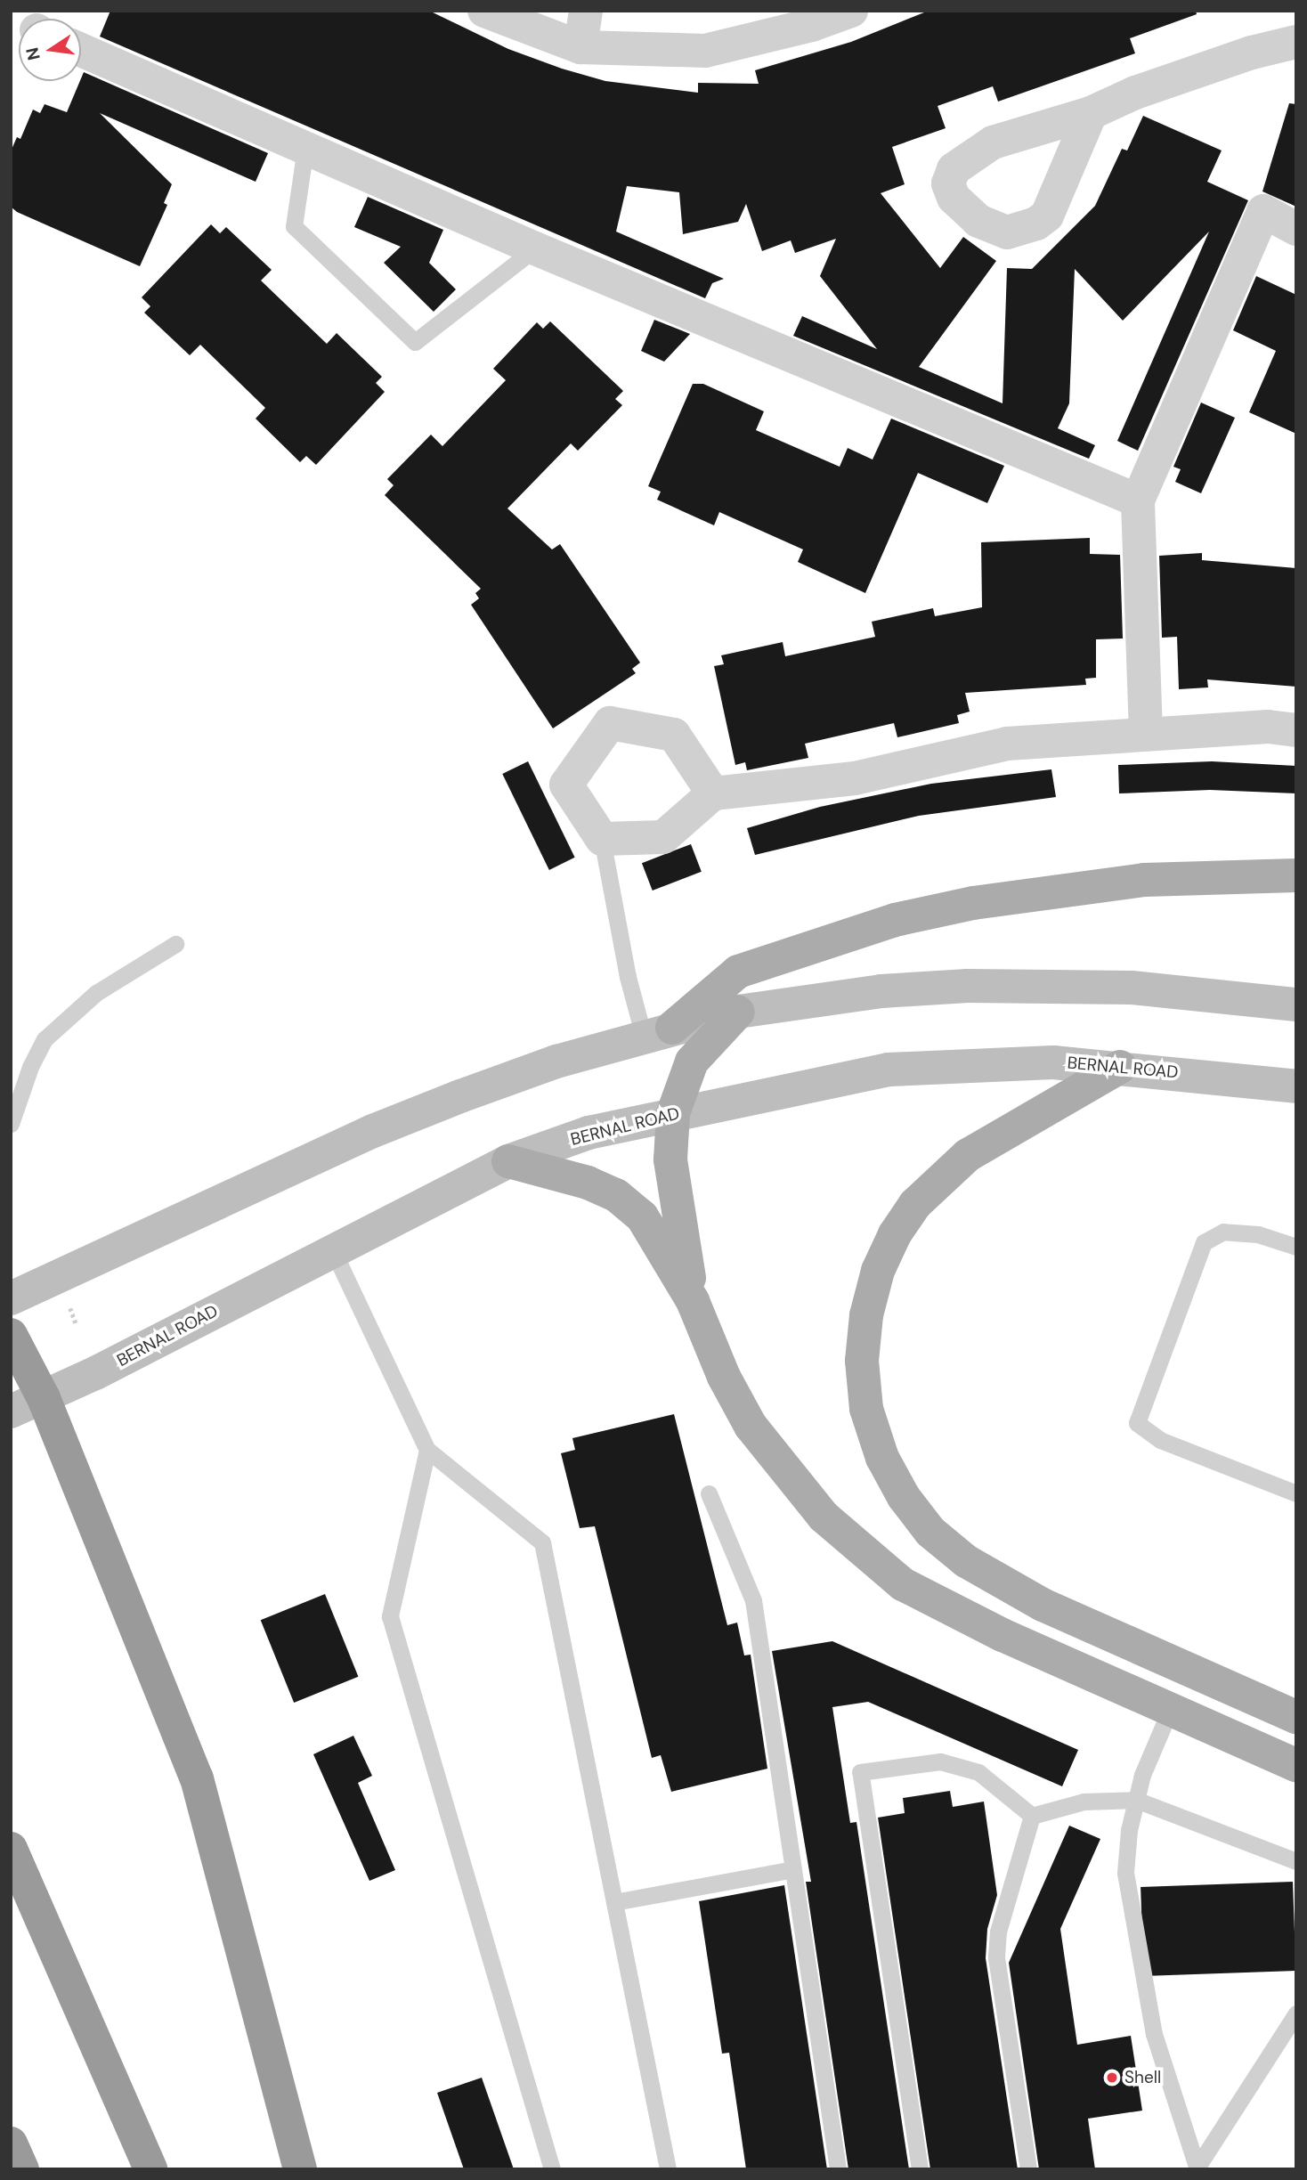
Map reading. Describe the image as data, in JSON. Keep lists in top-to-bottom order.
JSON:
{
  "streets": {
    "main road": ["BERNAL ROAD"]
  },
  "places": ["Shell"],
  "north": "left"
}
